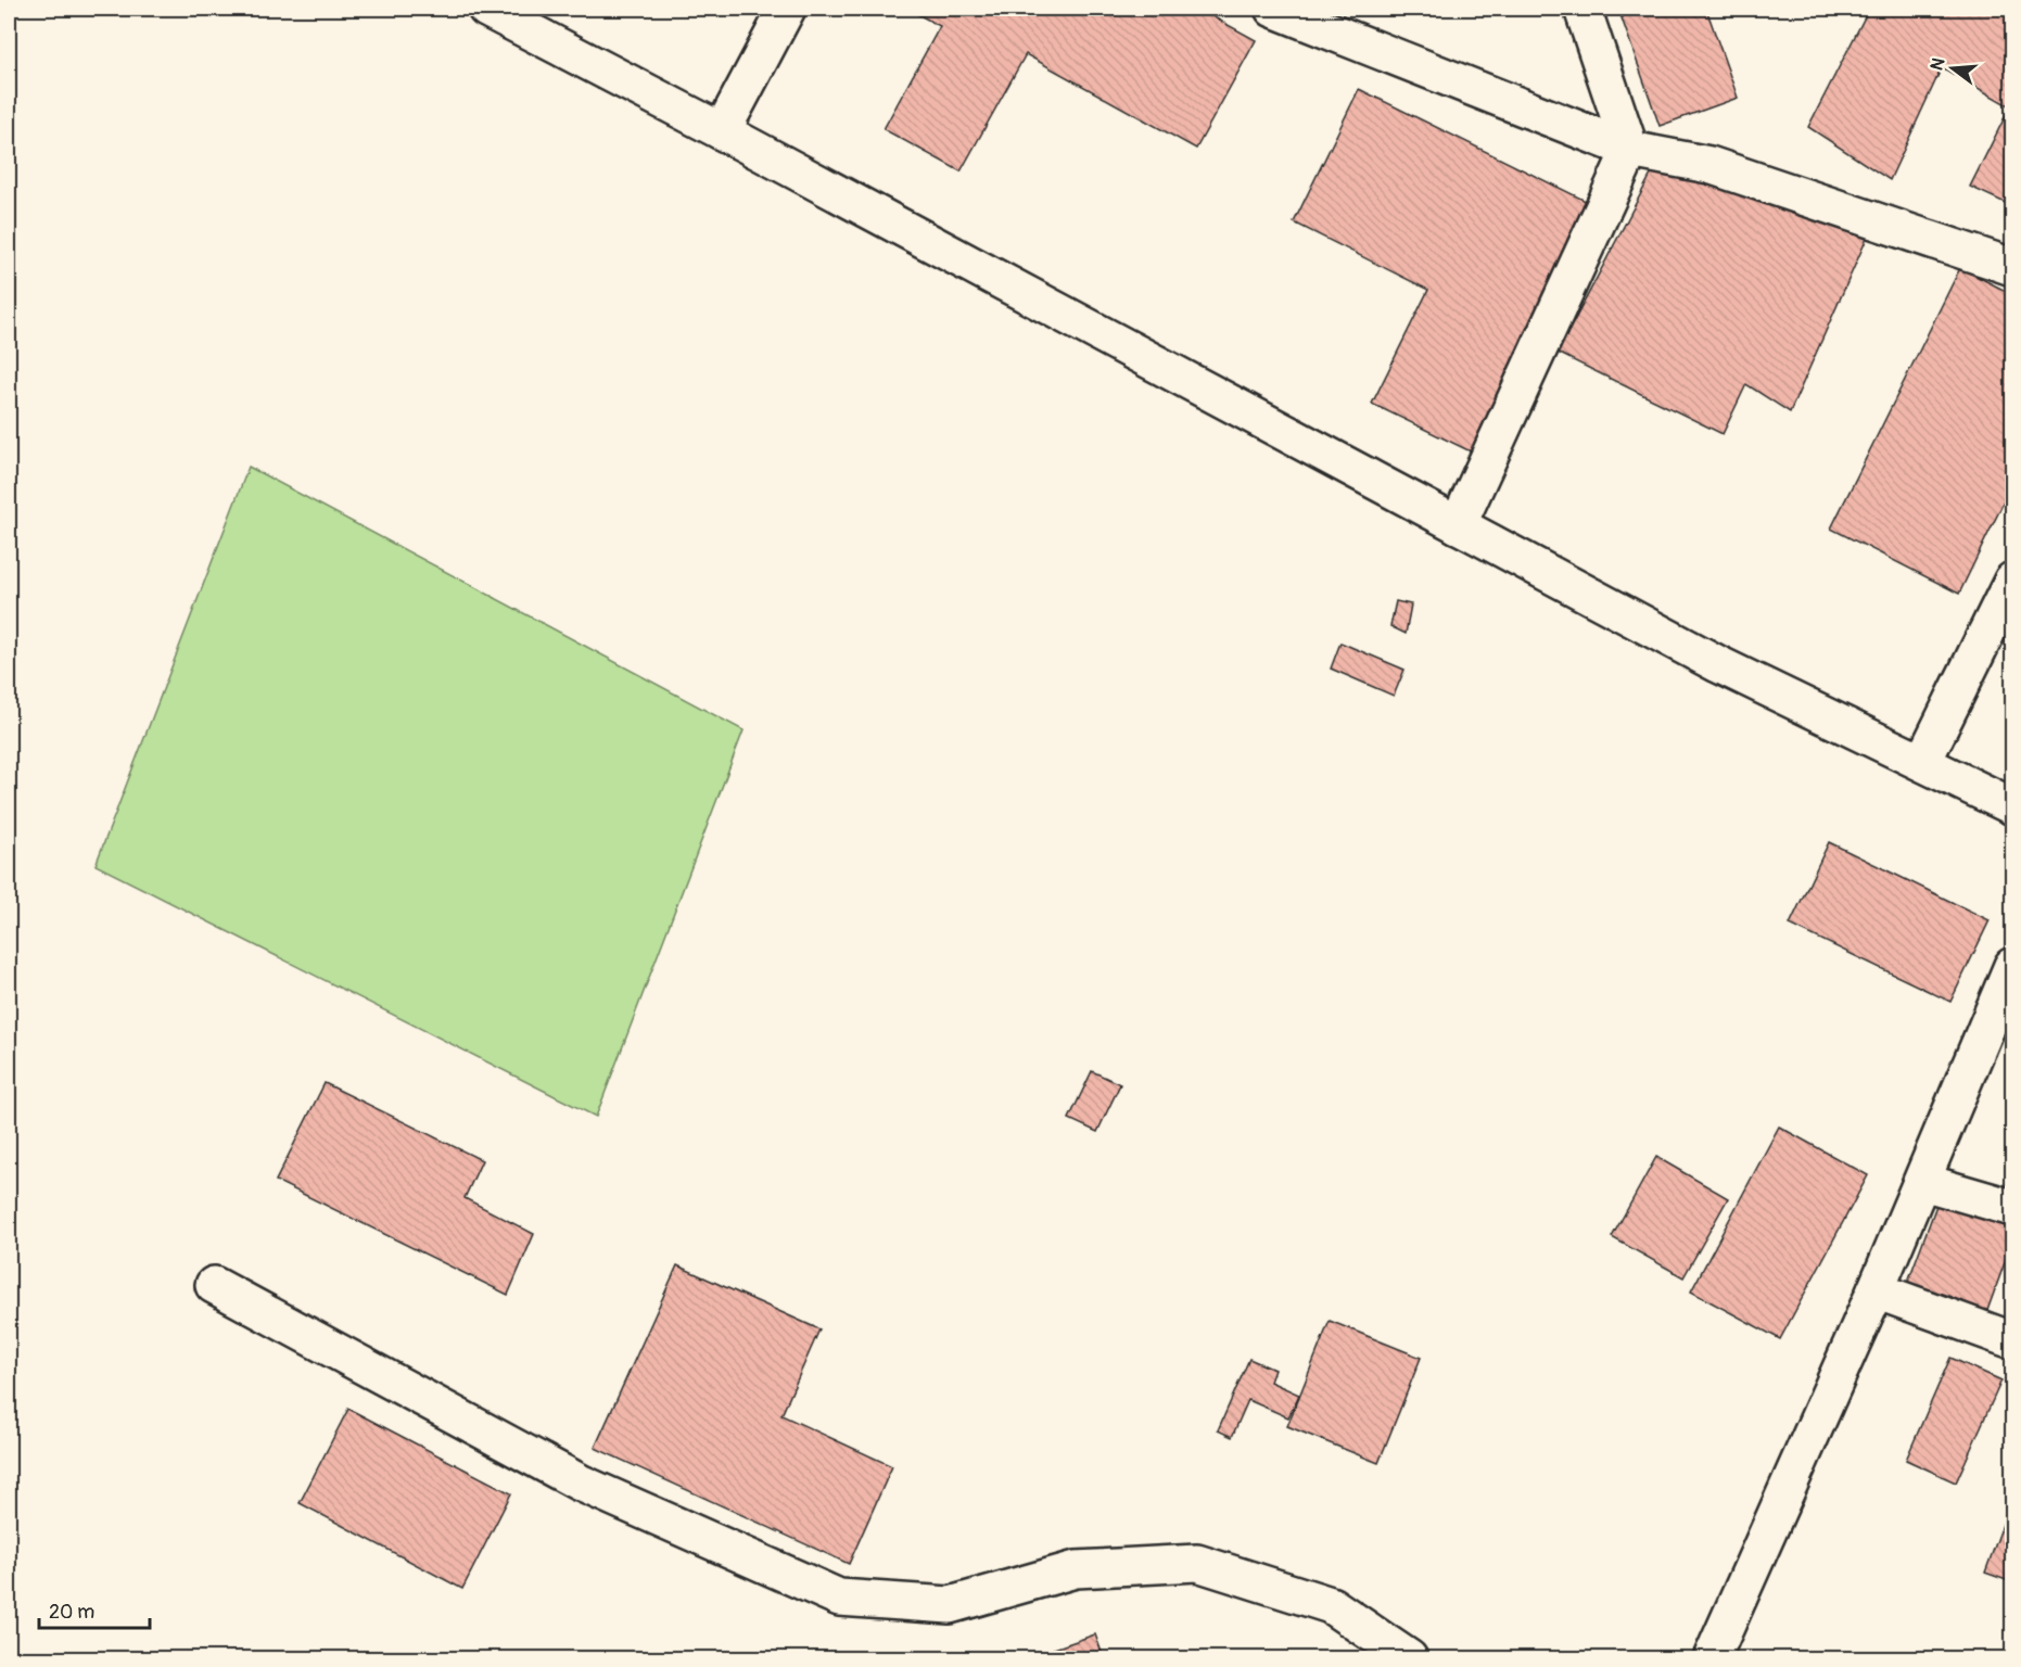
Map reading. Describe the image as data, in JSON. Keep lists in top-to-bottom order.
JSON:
{
  "scale_bar": "20 m",
  "north": "left"
}
